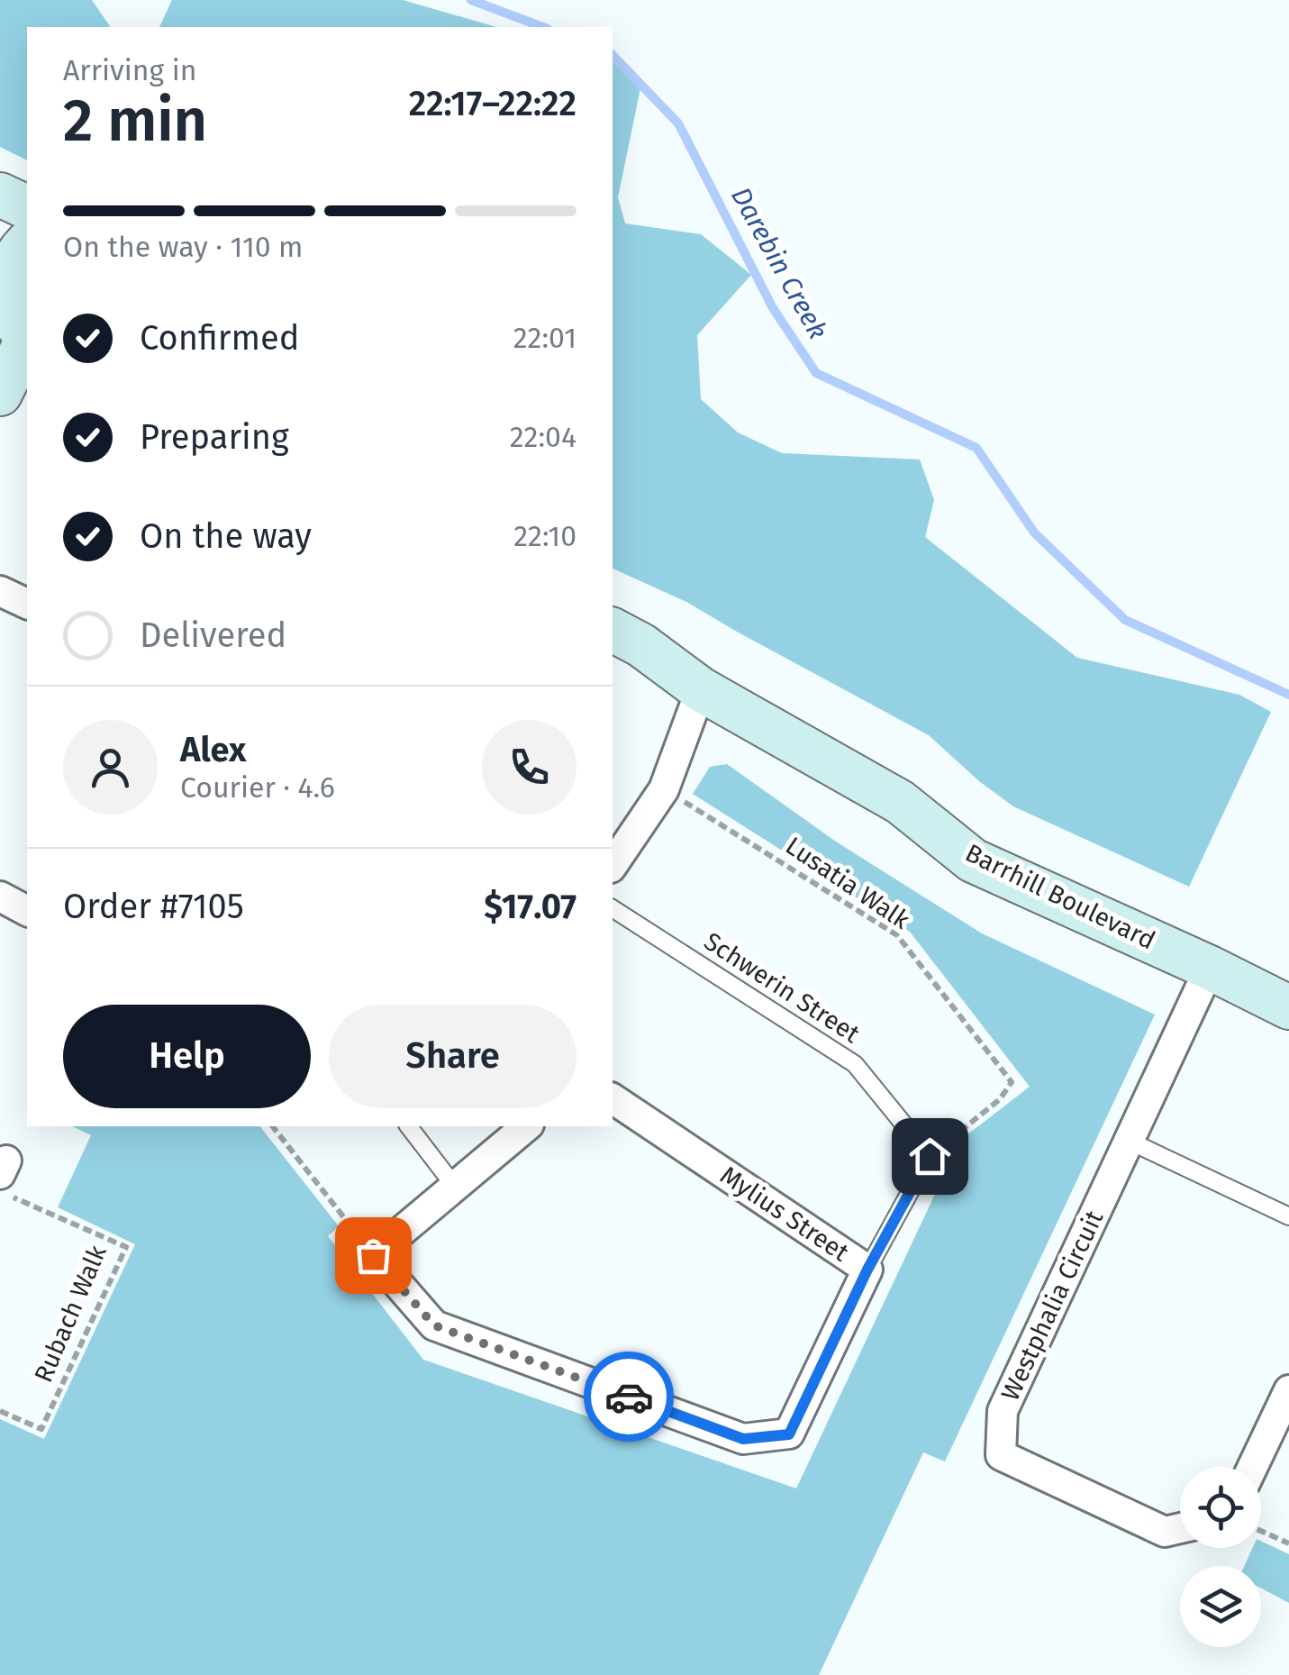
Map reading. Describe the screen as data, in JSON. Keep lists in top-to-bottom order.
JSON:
{
  "streets": {
    "street": ["Barrhill Boulevard", "Mylius Street", "Westphalia Circuit"],
    "lane": ["Schwerin Street"],
    "path": ["Lusatia Walk", "Rubach Walk"]
  },
  "crossings": [
    ["Lusatia Walk", "Schwerin Street"],
    ["Barrhill Boulevard", "Westphalia Circuit"]
  ],
  "water": ["Darebin Creek"],
  "page": {
    "heading": ["2 min", "Arriving in", "22:17–22:22"],
    "panel": [
      "Alex",
      "Courier · 4.6",
      "Order #7105",
      "$17.07"
    ],
    "bar": "On the way · 110 m",
    "list": [
      ["Confirmed", "22:01"],
      ["Preparing", "22:04"],
      ["On the way", "22:10"],
      "Delivered"
    ],
    "buttons": ["Help", "Share"]
  }
}
